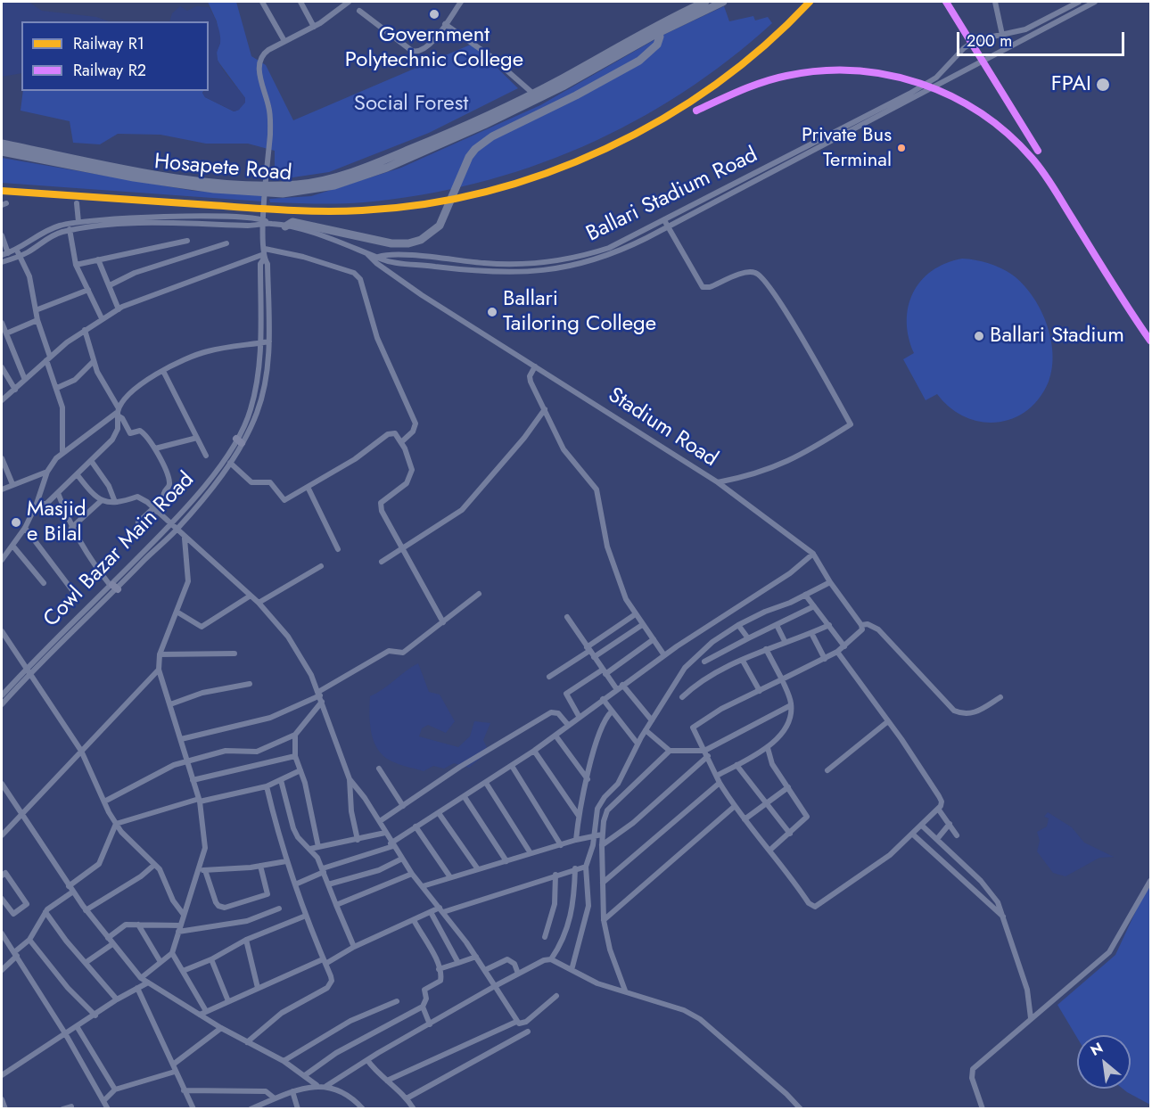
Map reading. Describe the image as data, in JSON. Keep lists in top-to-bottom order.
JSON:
{
  "streets": {
    "highway": ["Hosapete Road"],
    "street": ["Ballari Stadium Road", "Stadium Road", "Cowl Bazar Main Road"]
  },
  "crossings": [
    ["Ballari Stadium Road", "Stadium Road"]
  ],
  "parks": ["Social Forest"],
  "places": [
    "Government Polytechnic College",
    "FPAI",
    "Private Bus Terminal",
    "Ballari Tailoring College",
    "Ballari Stadium",
    "Masjid e Bilal"
  ],
  "lines": ["rail line R1", "rail line R2"],
  "legend": ["Railway R1", "Railway R2"],
  "scale_bar": "200 m",
  "north": "top left"
}
